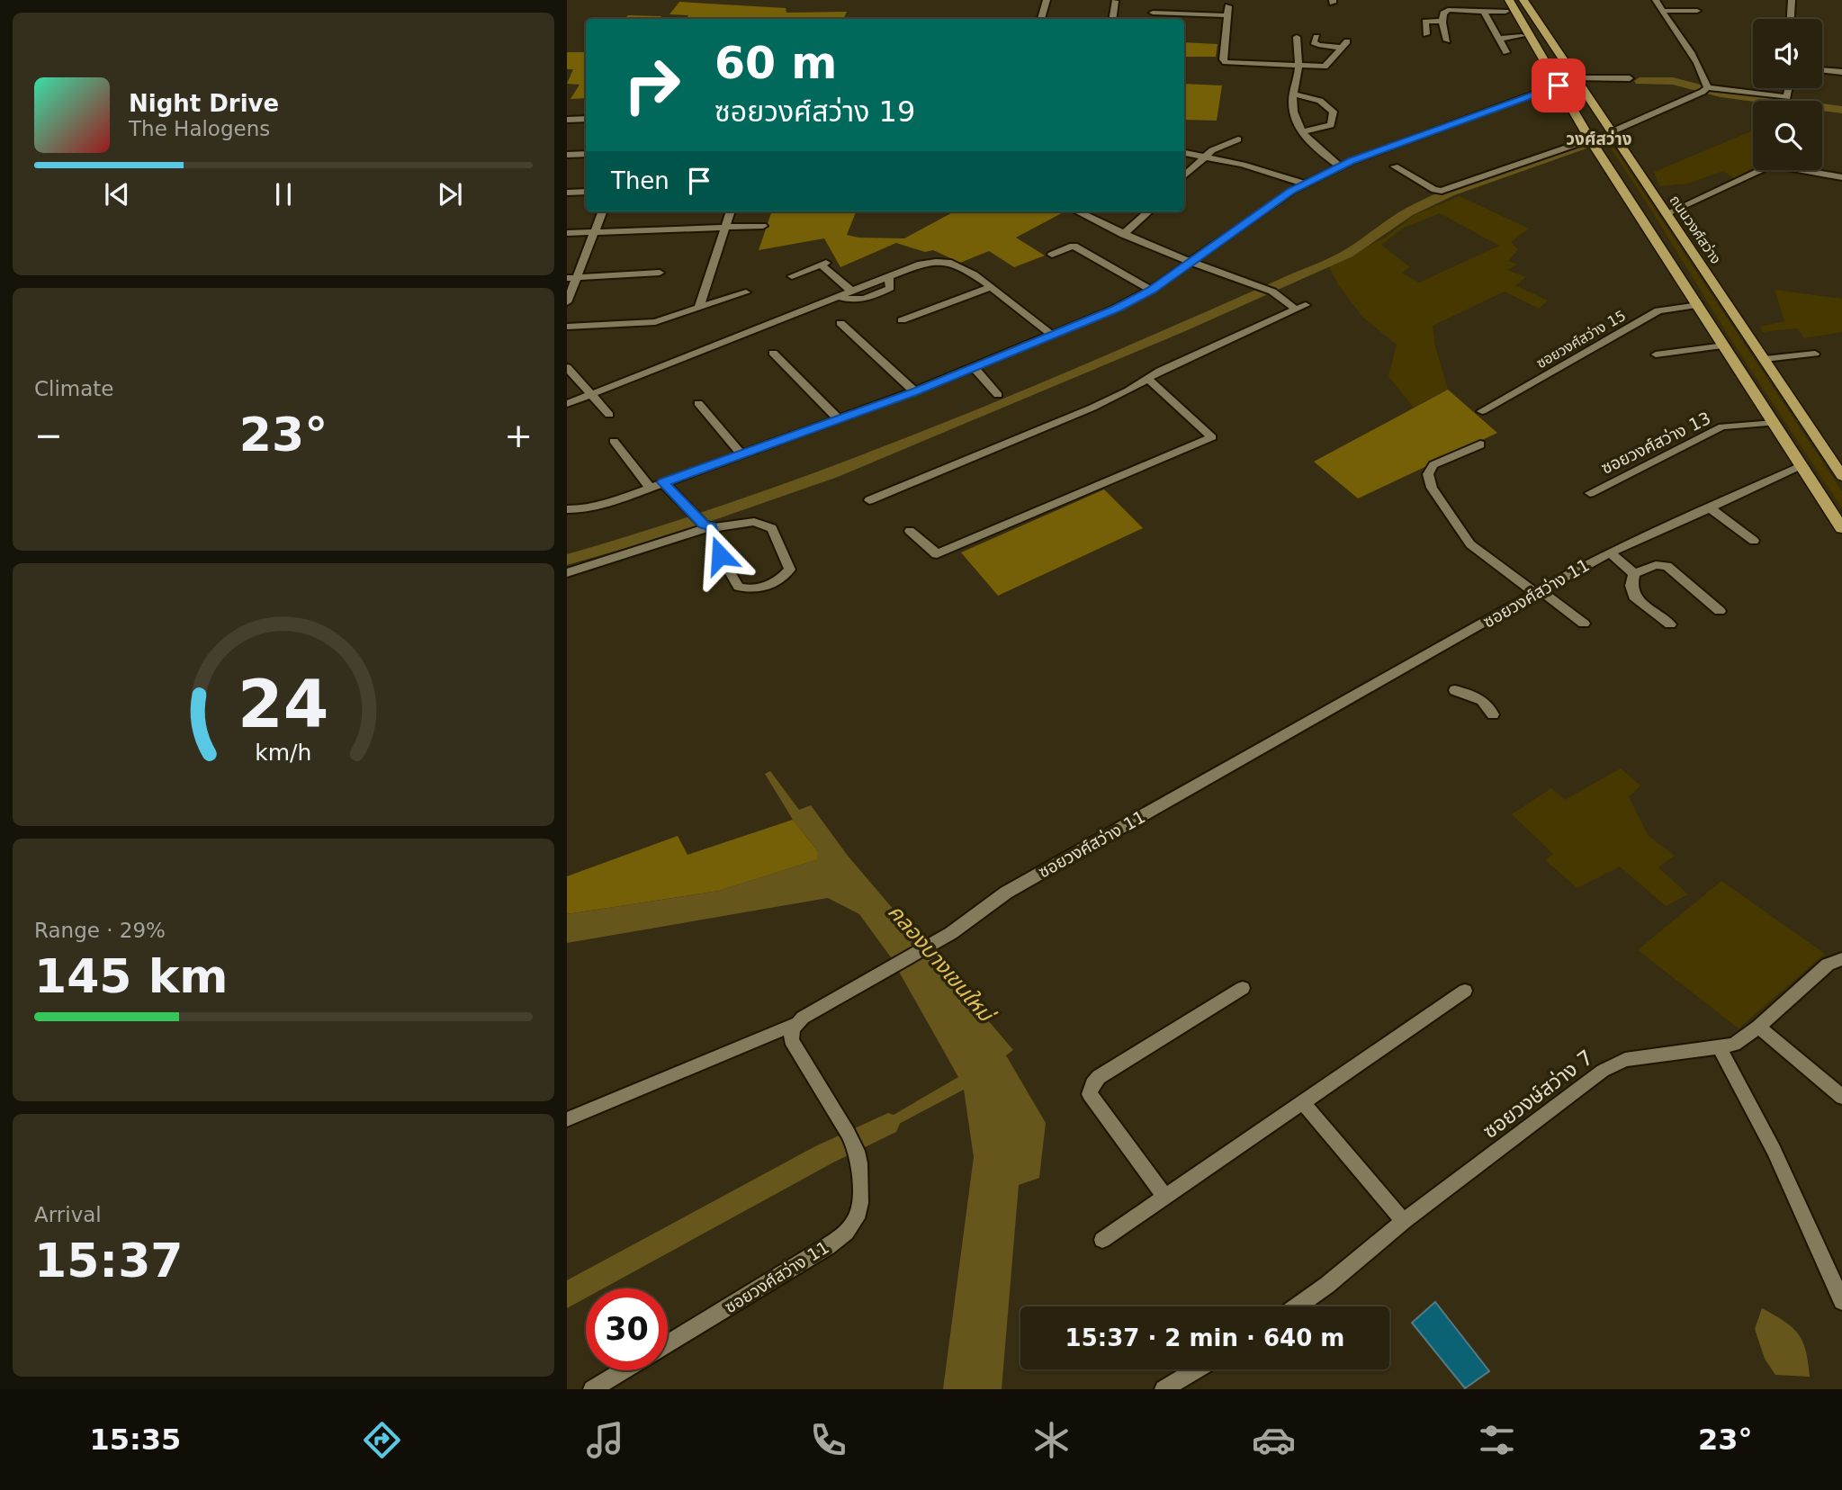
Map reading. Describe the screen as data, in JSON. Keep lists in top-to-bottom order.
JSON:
{
  "streets": {
    "main road": ["ถนนวงศ์สว่าง"],
    "street": [
      "ซอยวงศ์สว่าง 15",
      "ซอยวงศ์สว่าง 13",
      "ซอยวงศ์สว่าง 11",
      "ซอยวงษ์สว่าง 7"
    ]
  },
  "districts": ["วงศ์สว่าง"],
  "water": ["คลองบางเขนใหม่"],
  "page": {
    "turn": ["60 m", "ซอยวงศ์สว่าง 19"],
    "song": ["Night Drive", "The Halogens"],
    "then": "Then",
    "tile": [
      "Climate",
      ["Range · 29%", "145 km"],
      ["Arrival", "15:37"]
    ],
    "heat": ["−", "23°", "+"],
    "limit": "30",
    "trip": "15:37 · 2 min · 640 m",
    "tabs": ["15:35", "23°"],
    "gauge": ["24", "km/h"]
  }
}
